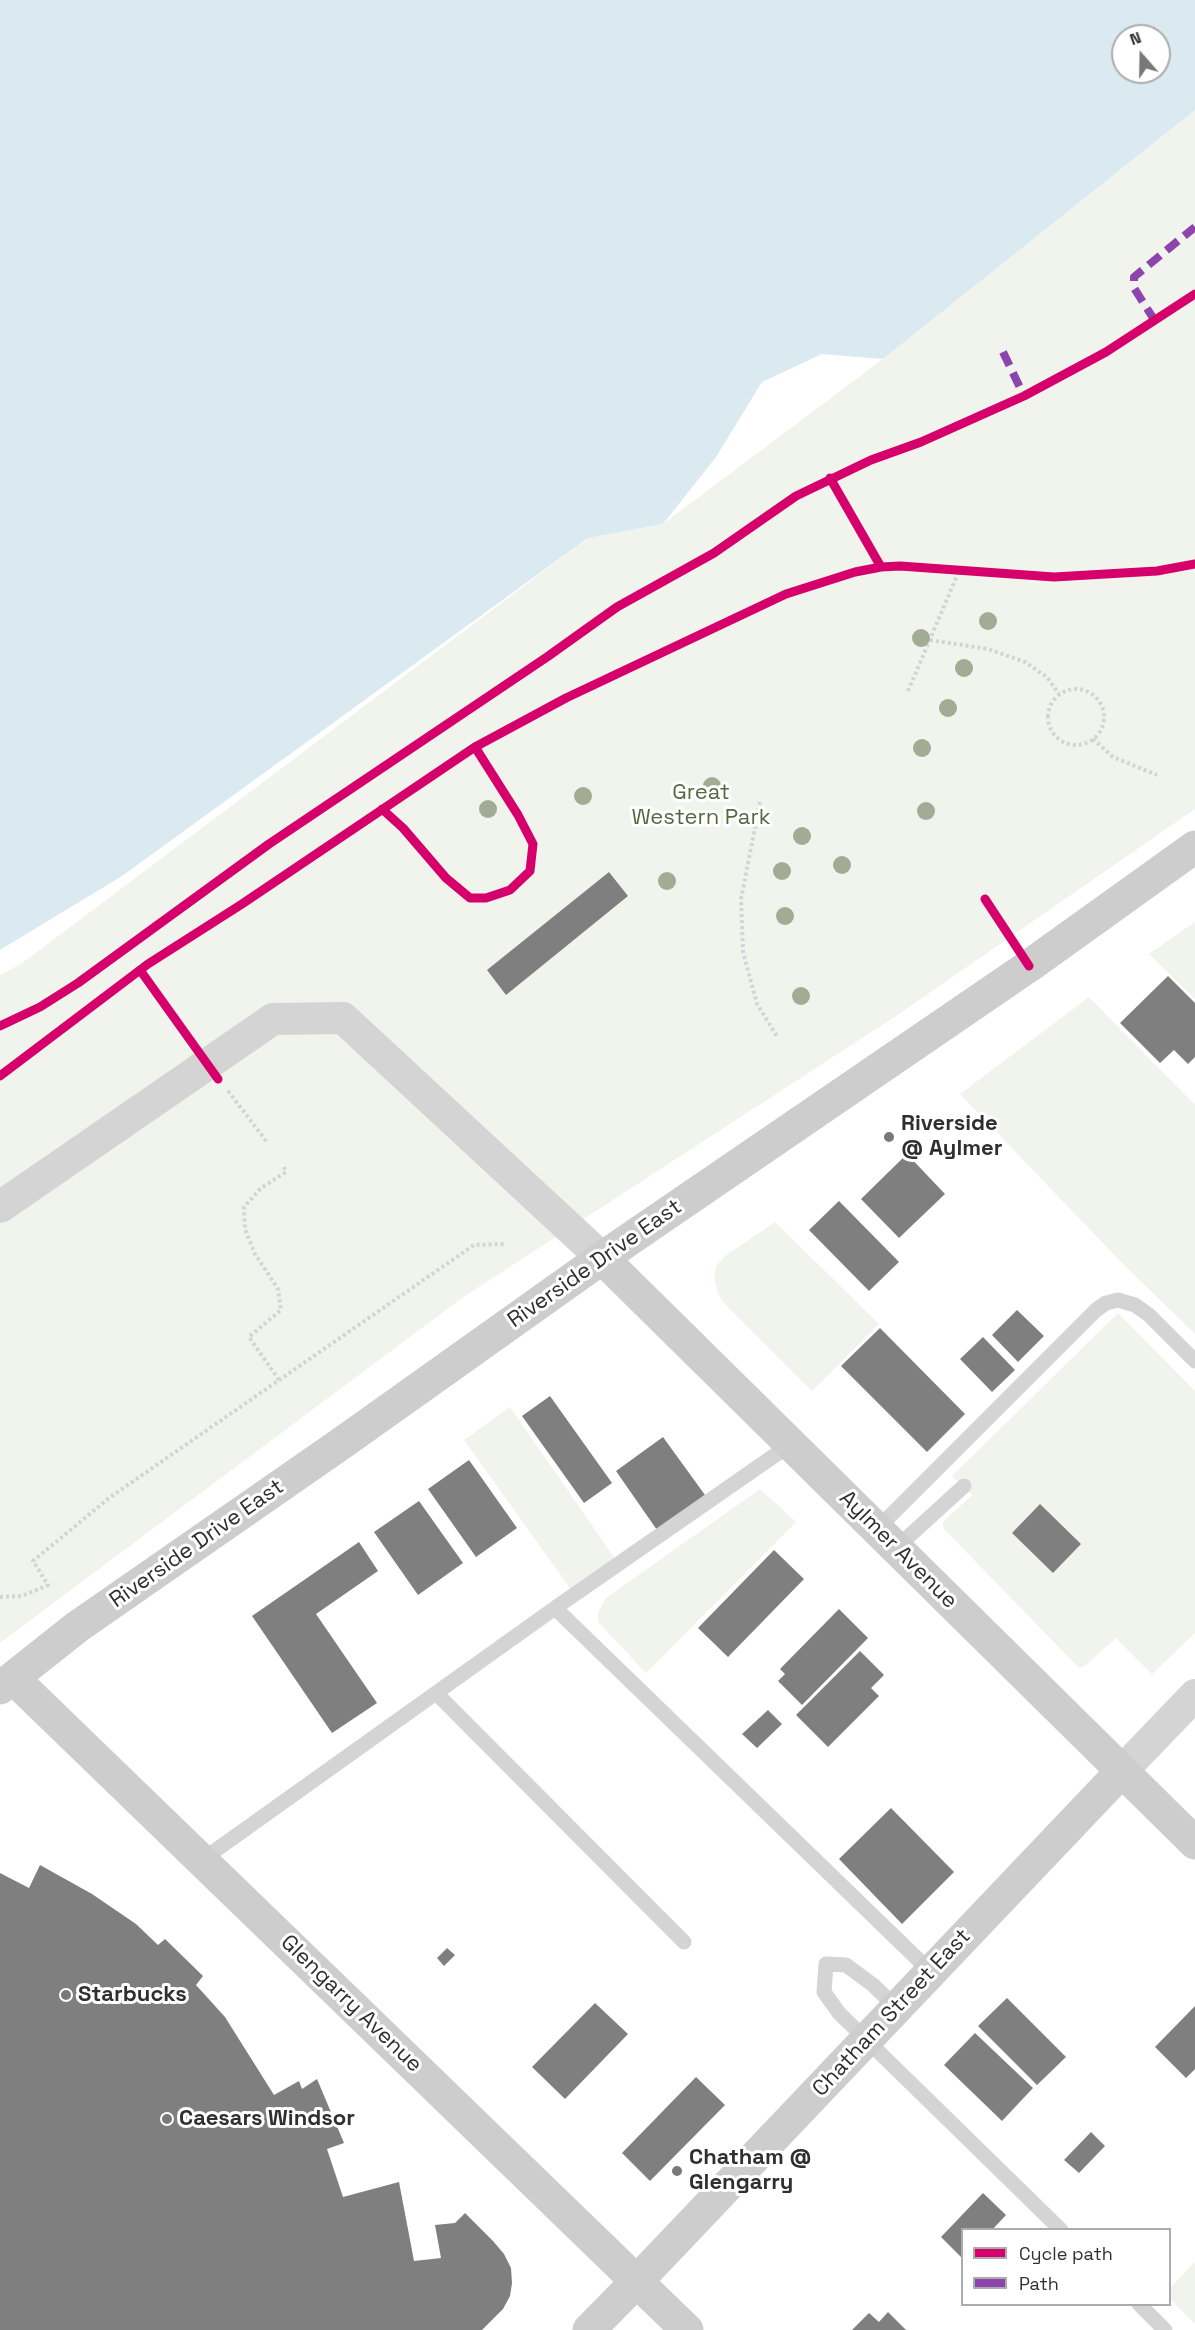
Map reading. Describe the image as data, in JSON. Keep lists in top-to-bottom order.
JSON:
{
  "streets": {
    "main road": [
      "Riverside Drive East",
      "Aylmer Avenue",
      "Glengarry Avenue",
      "Chatham Street East"
    ]
  },
  "crossings": [
    ["Riverside Drive East", "Aylmer Avenue"],
    ["Riverside Drive East", "Glengarry Avenue"],
    ["Aylmer Avenue", "Chatham Street East"],
    ["Glengarry Avenue", "Chatham Street East"]
  ],
  "parks": ["Great Western Park"],
  "places": [
    "Riverside @ Aylmer",
    "Starbucks",
    "Caesars Windsor",
    "Chatham @ Glengarry"
  ],
  "legend": ["Cycle path", "Path"],
  "north": "top"
}
